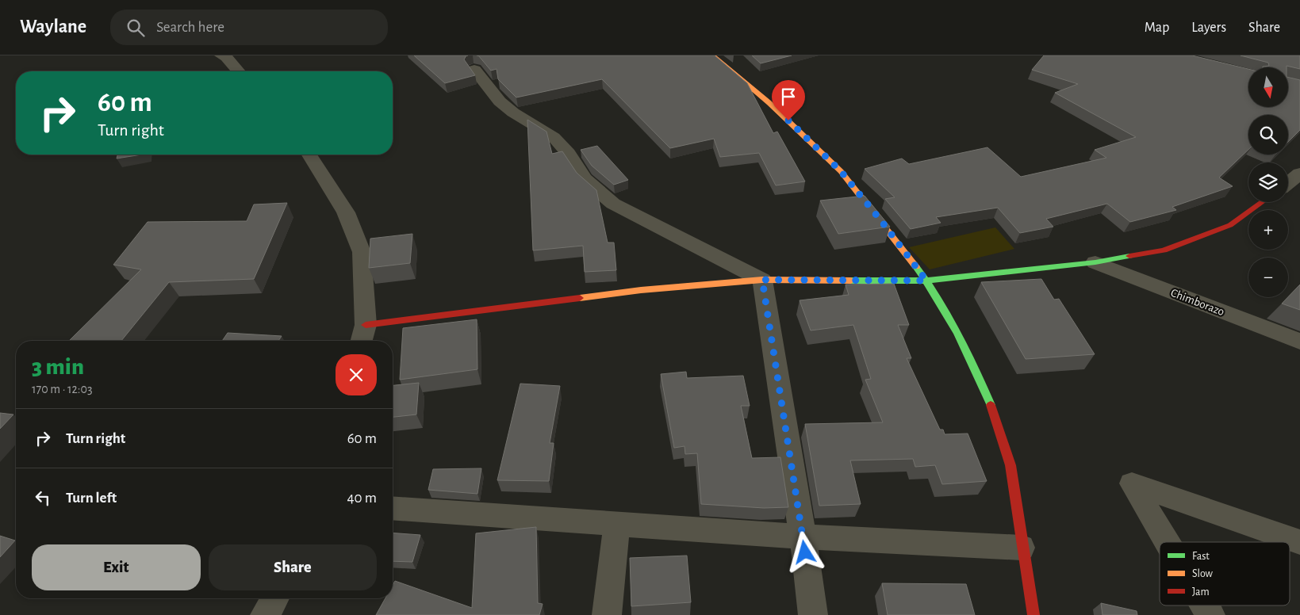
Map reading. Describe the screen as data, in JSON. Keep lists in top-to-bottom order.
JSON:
{
  "streets": {
    "street": ["Chimborazo"]
  },
  "legend": ["Fast", "Slow", "Jam"],
  "north": "bottom",
  "page": {
    "header": "Waylane",
    "search": "Search here",
    "nav": ["Map", "Layers", "Share"],
    "map_buttons": ["+", "−"],
    "turn": ["60 m", "Turn right"],
    "heading": ["3 min", "170 m · 12:03"],
    "list": [
      {
        "name": "Turn right",
        "value": "60 m"
      },
      {
        "name": "Turn left",
        "value": "40 m"
      }
    ],
    "buttons": ["Exit", "Share"]
  }
}
